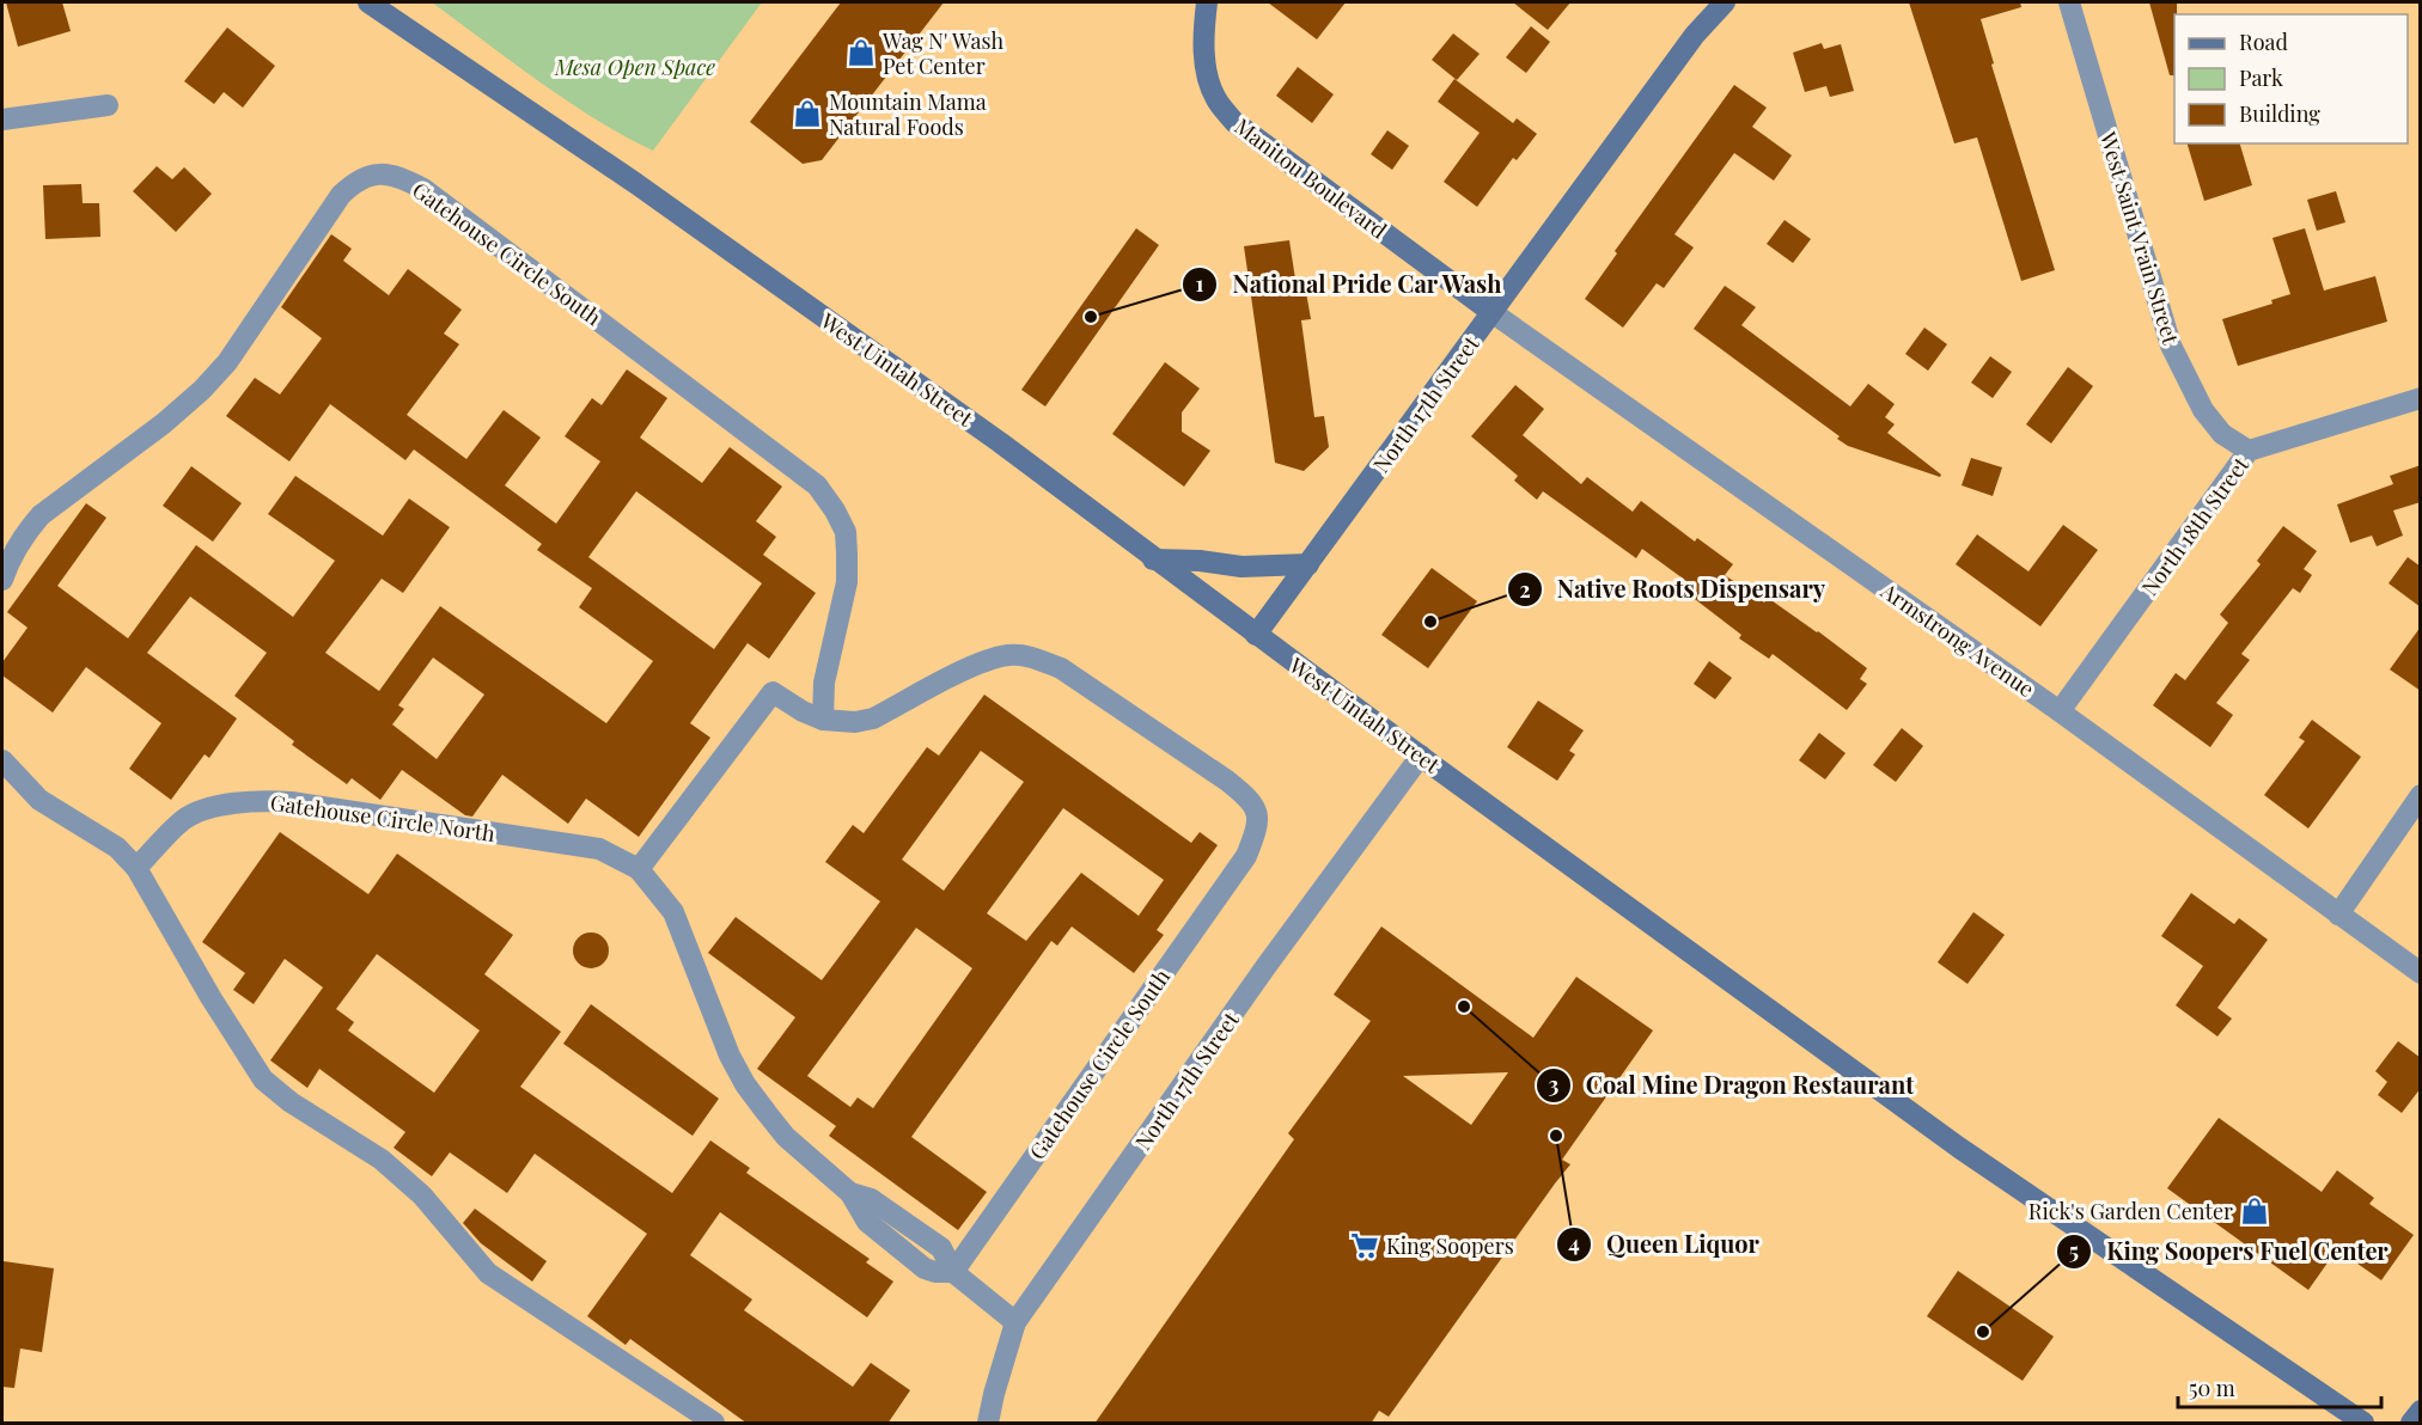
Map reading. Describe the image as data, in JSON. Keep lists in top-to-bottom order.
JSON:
{
  "streets": {
    "main road": ["Manitou Boulevard", "West Uintah Street", "North 17th Street"],
    "street": [
      "West Saint Vrain Street",
      "Gatehouse Circle South",
      "North 18th Street",
      "Armstrong Avenue",
      "Gatehouse Circle North"
    ]
  },
  "crossings": [
    ["Manitou Boulevard", "North 17th Street"],
    ["Manitou Boulevard", "Armstrong Avenue"],
    ["West Saint Vrain Street", "North 18th Street"],
    ["Gatehouse Circle South", "Gatehouse Circle North"],
    ["West Uintah Street", "North 17th Street"],
    ["North 17th Street", "Armstrong Avenue"],
    ["North 17th Street", "Gatehouse Circle North"],
    ["North 18th Street", "Armstrong Avenue"]
  ],
  "parks": ["Mesa Open Space"],
  "places": {
    "shop": ["Wag N' Wash Pet Center", "Mountain Mama Natural Foods", "Rick's Garden Center"],
    "other": [
      "National Pride Car Wash",
      "Native Roots Dispensary",
      "Coal Mine Dragon Restaurant",
      "Queen Liquor",
      "King Soopers Fuel Center"
    ],
    "supermarket": ["King Soopers"]
  },
  "legend": ["Road", "Park", "Building"],
  "scale_bar": "50 m"
}
